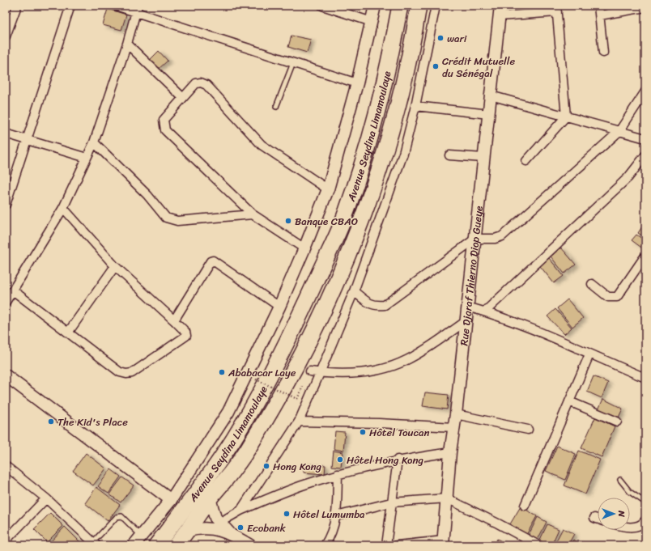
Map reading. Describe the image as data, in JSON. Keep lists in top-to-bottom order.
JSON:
{
  "streets": {
    "highway": ["Avenue Seydina Limamoulaye"],
    "street": ["Rue Djaraf Thierno Diop Gueye"]
  },
  "places": [
    "wari",
    "Crédit Mutuelle du Sénégal",
    "Banque CBAO",
    "Ababacar Laye",
    "The Kid's Place",
    "Hôtel Toucan",
    "Hôtel Hong Kong",
    "Hong Kong",
    "Hôtel Lumumba",
    "Ecobank"
  ],
  "north": "right"
}
